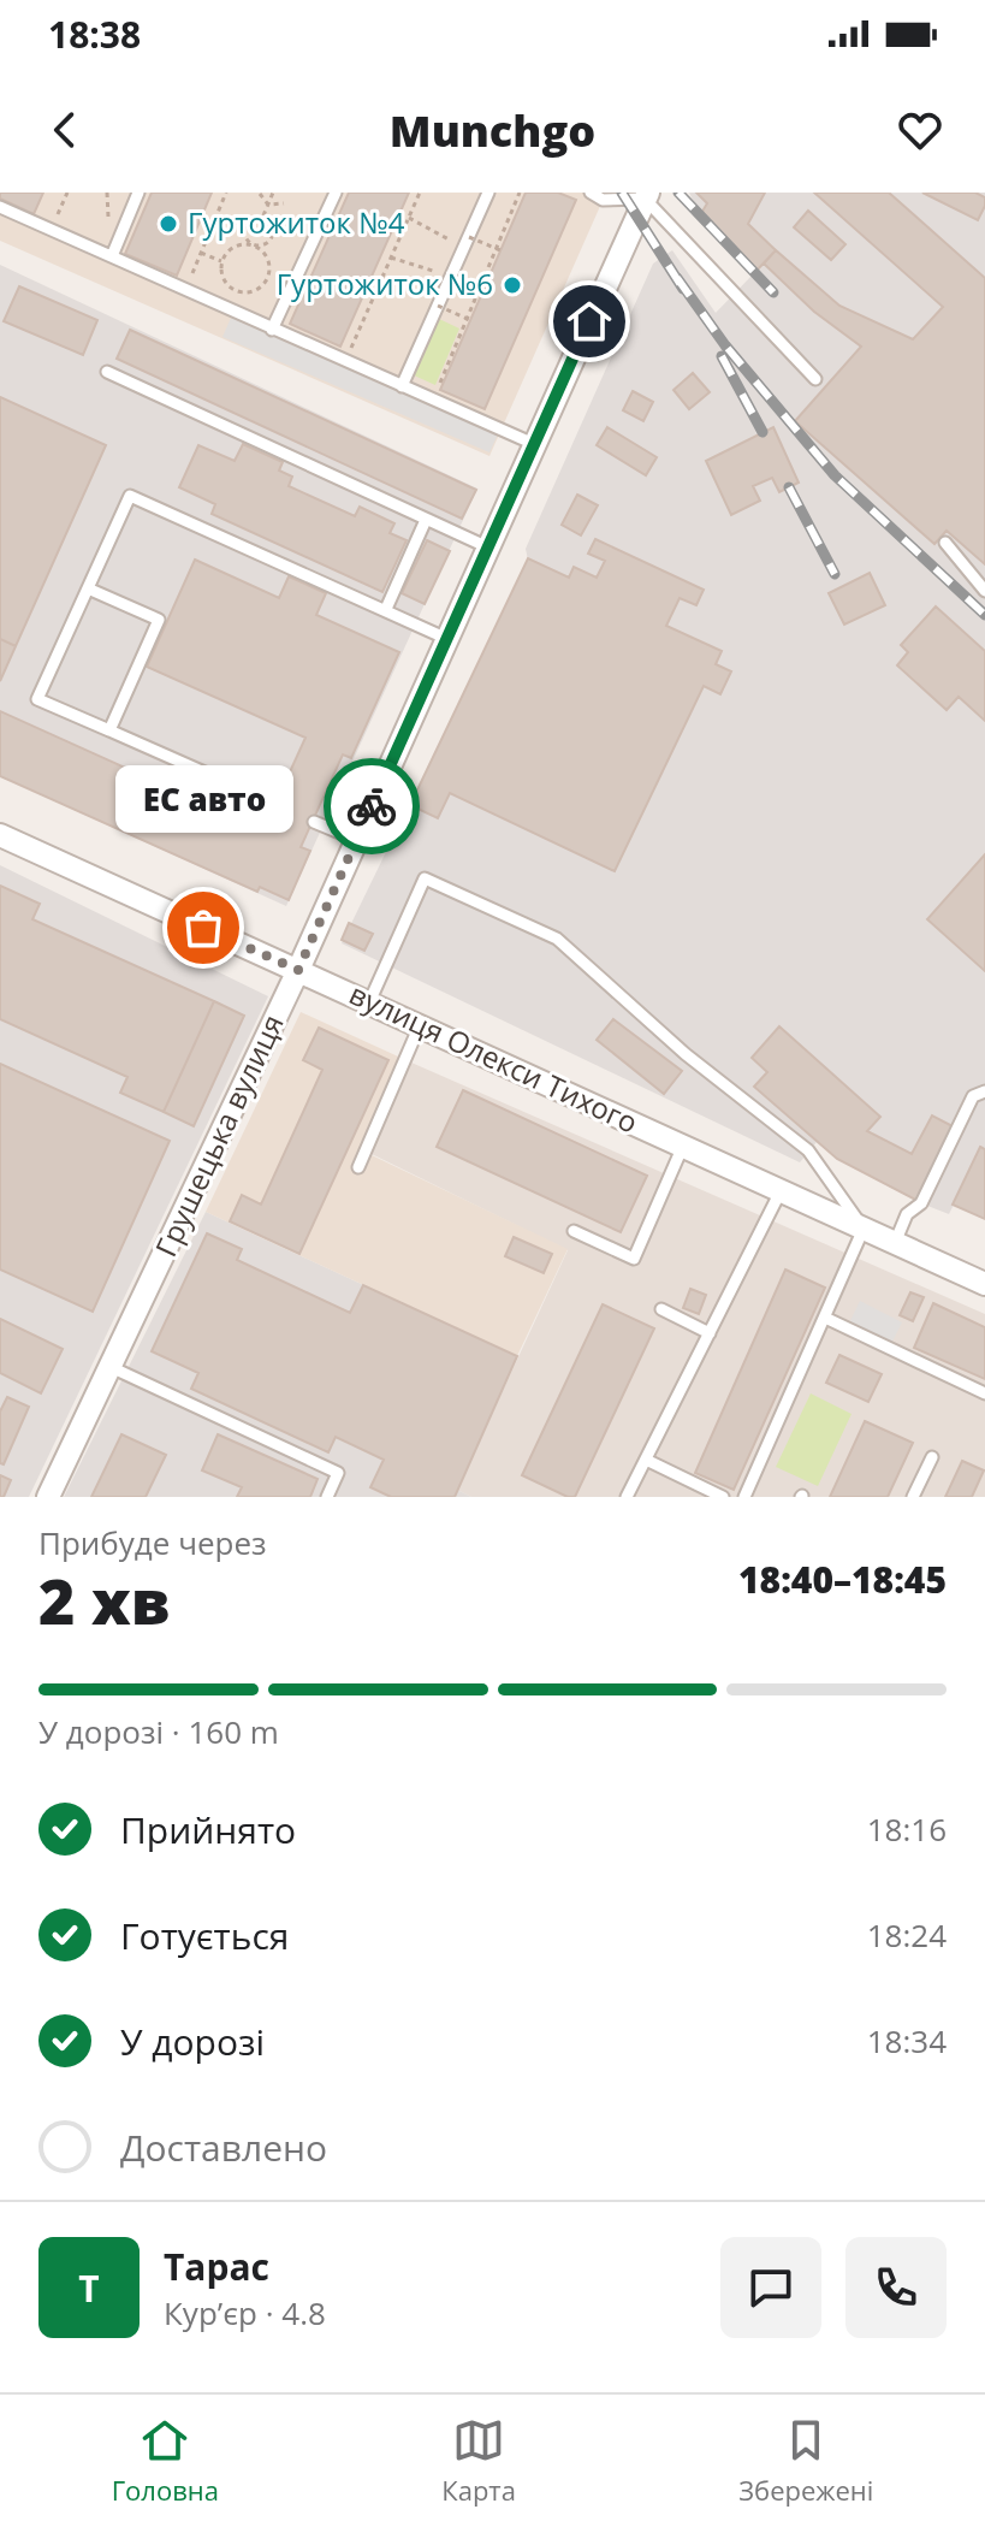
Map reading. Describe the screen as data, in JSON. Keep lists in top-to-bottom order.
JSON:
{
  "streets": {
    "street": ["вулиця Олекси Тихого", "Грушецька вулиця"]
  },
  "crossings": [
    ["вулиця Олекси Тихого", "Грушецька вулиця"]
  ],
  "places": ["Гуртожиток №4", "Гуртожиток №6", "ЕС авто"],
  "page": {
    "status": "18:38",
    "header": "Munchgo",
    "bubble": "ЕС авто",
    "heading": ["2 хв", "Прибуде через", "18:40–18:45"],
    "panel": ["Тарас", "Кур’єр · 4.8"],
    "bar": "У дорозі · 160 m",
    "list": [
      ["Прийнято", "18:16"],
      ["Готується", "18:24"],
      ["У дорозі", "18:34"],
      "Доставлено"
    ],
    "round": "Т",
    "tabs": ["Головна", "Карта", "Збережені"]
  }
}
